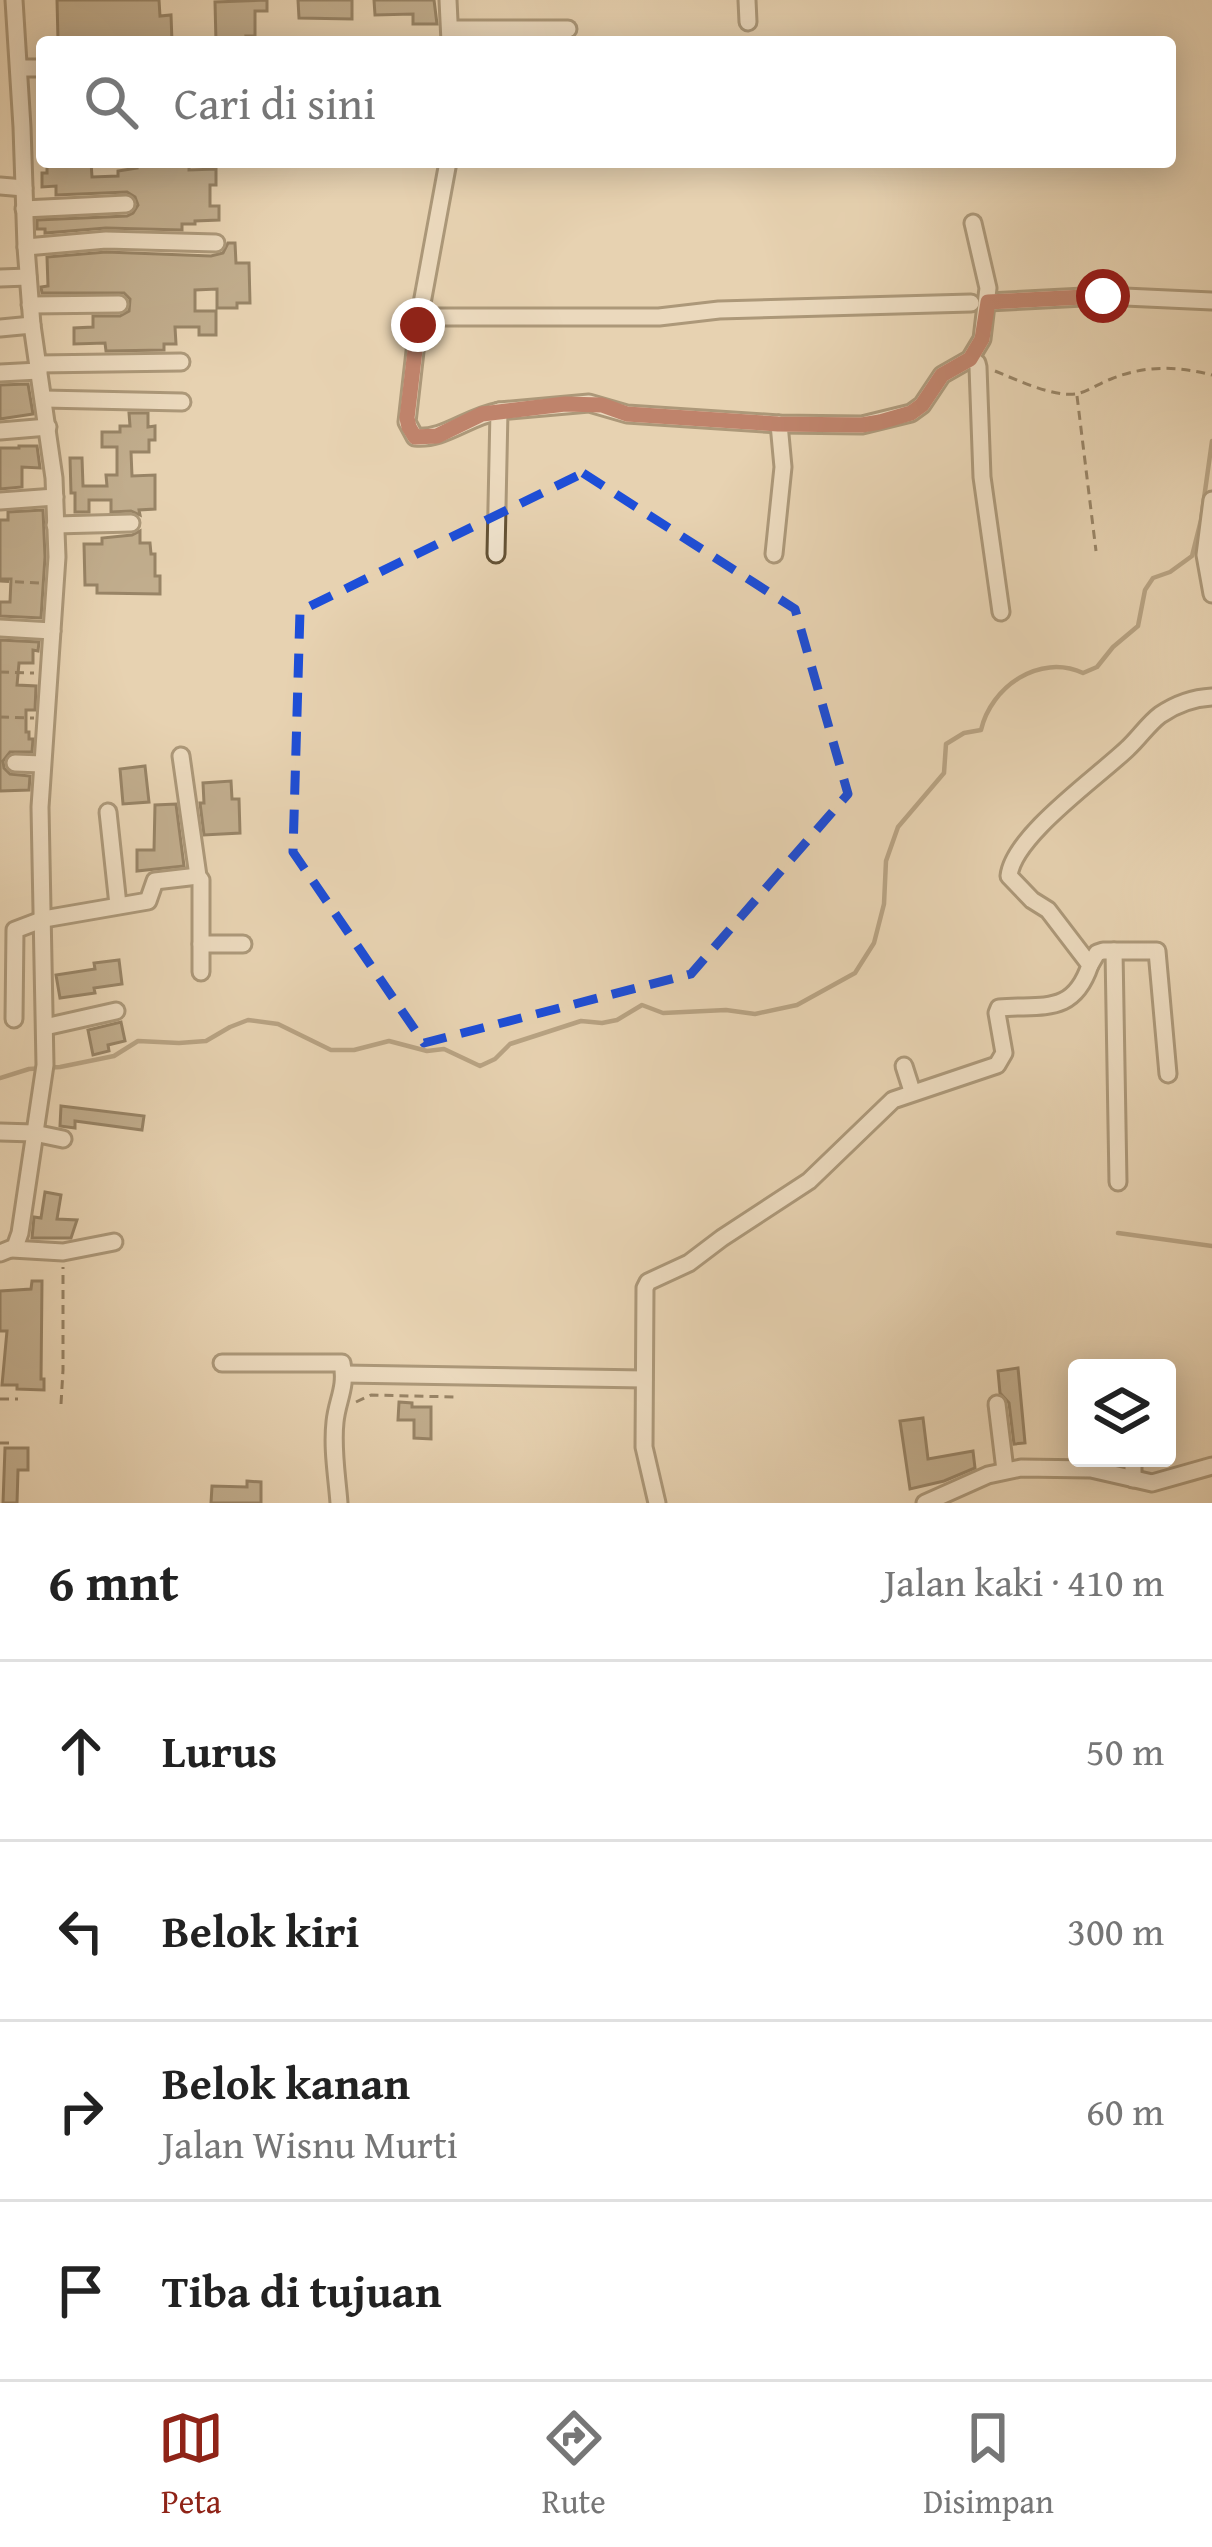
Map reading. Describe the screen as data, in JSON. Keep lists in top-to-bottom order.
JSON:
{
  "page": {
    "search": "Cari di sini",
    "heading": ["6 mnt", "Jalan kaki · 410 m"],
    "list": [
      ["Lurus", "50 m"],
      ["Belok kiri", "300 m"],
      ["Belok kanan", "Jalan Wisnu Murti", "60 m"],
      "Tiba di tujuan"
    ],
    "nav": ["Peta", "Rute", "Disimpan"]
  }
}
